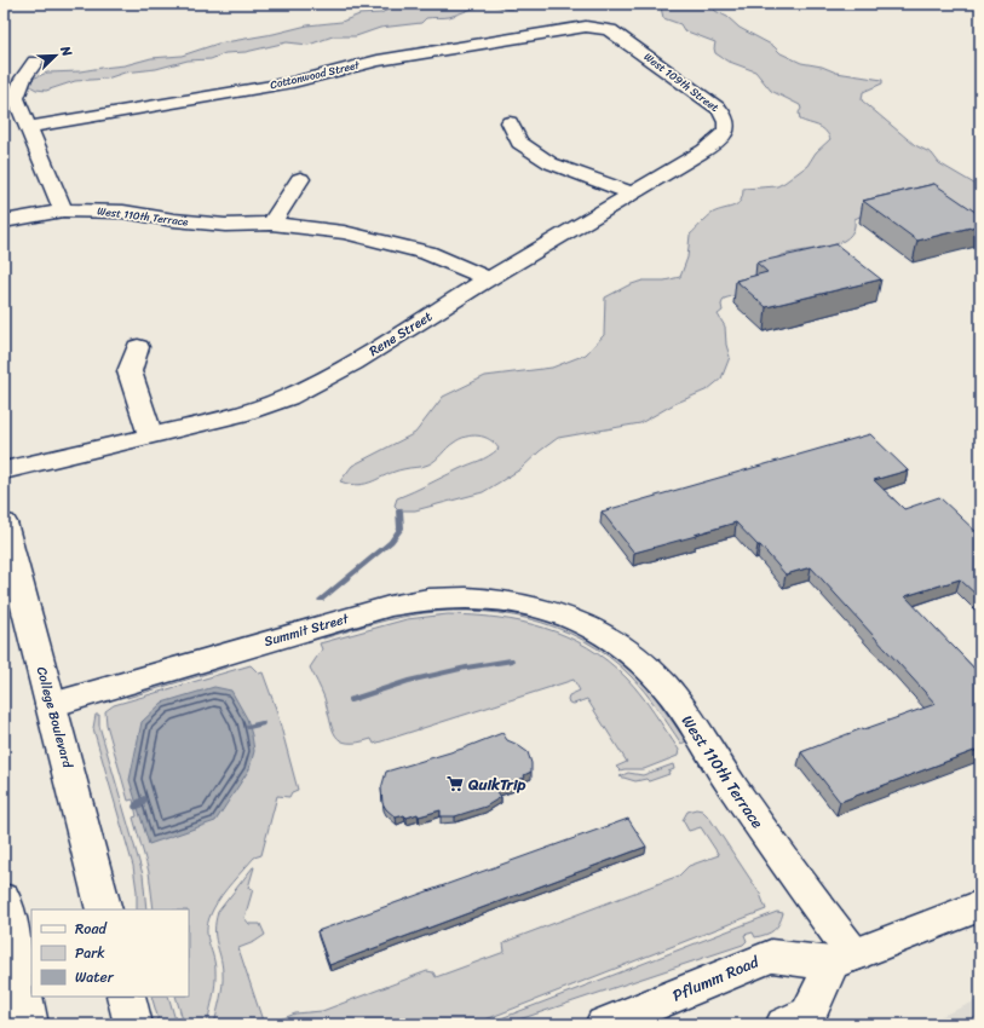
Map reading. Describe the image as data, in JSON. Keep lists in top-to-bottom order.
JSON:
{
  "streets": {
    "street": [
      "Cottonwood Street",
      "West 109th Street",
      "West 110th Terrace",
      "Rene Street",
      "Summit Street",
      "College Boulevard",
      "Pflumm Road"
    ]
  },
  "crossings": [
    ["Cottonwood Street", "West 109th Street"],
    ["West 109th Street", "Rene Street"],
    ["West 110th Terrace", "Rene Street"],
    ["West 110th Terrace", "Summit Street"],
    ["West 110th Terrace", "Pflumm Road"],
    ["Summit Street", "College Boulevard"]
  ],
  "places": {
    "supermarket": ["QuikTrip"]
  },
  "legend": ["Road", "Park", "Water"],
  "north": "top right"
}
